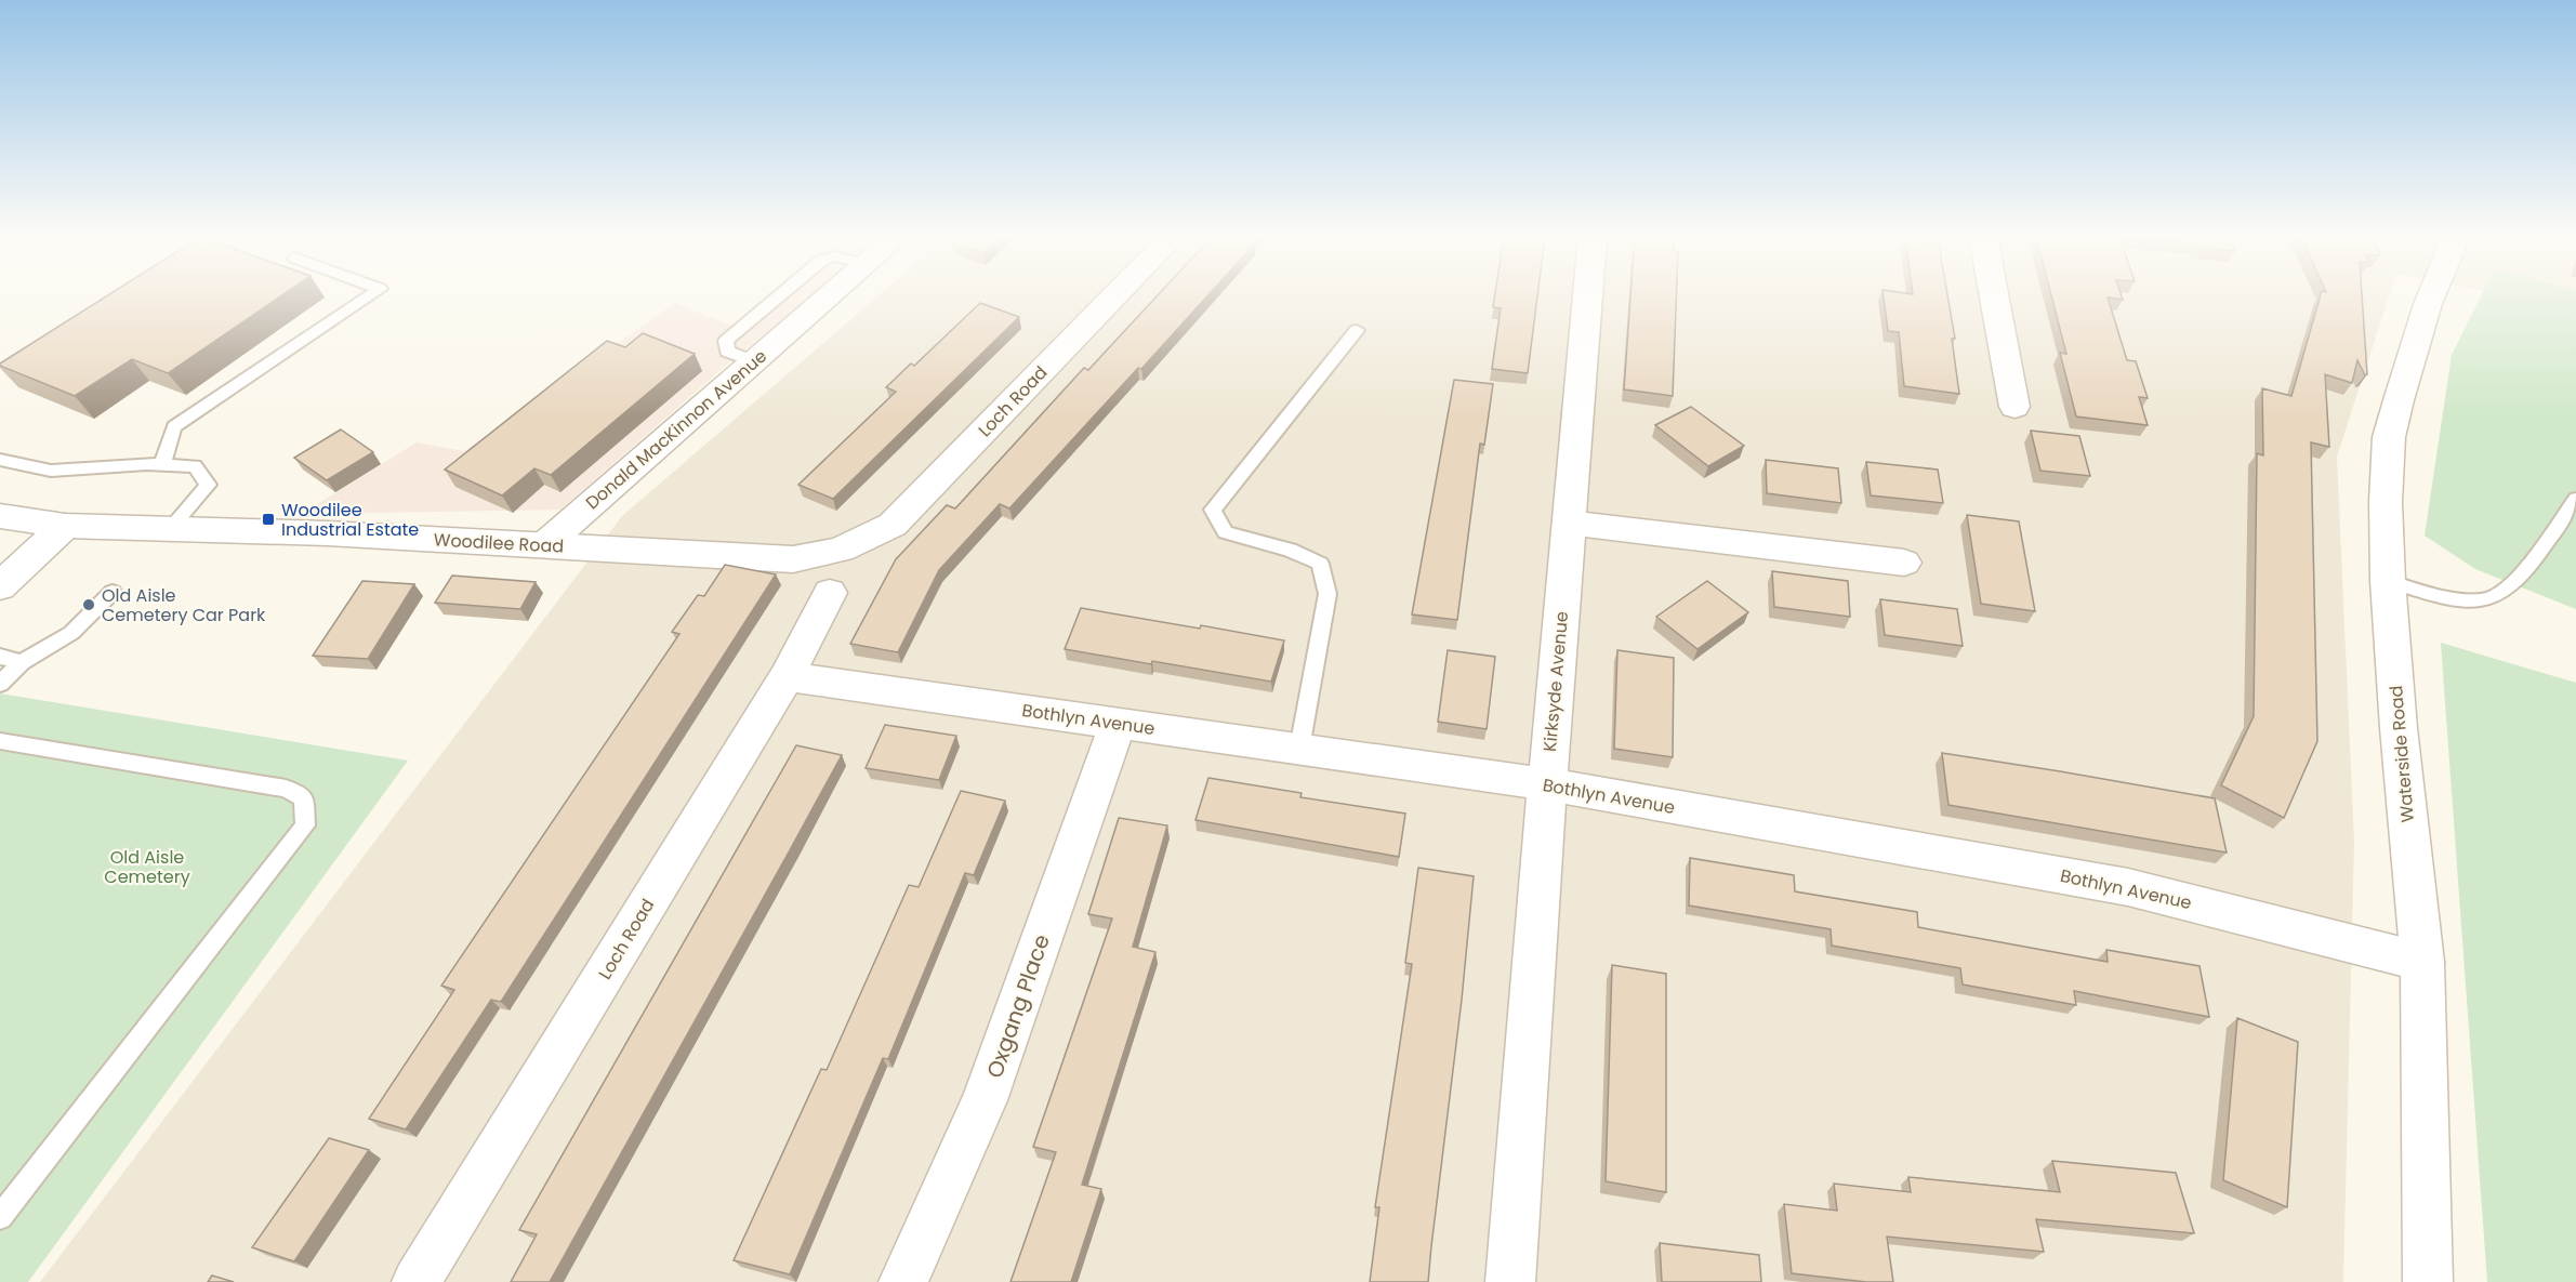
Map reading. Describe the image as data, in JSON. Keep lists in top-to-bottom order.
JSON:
{
  "streets": {
    "street": [
      "Loch Road",
      "Donald MacKinnon Avenue",
      "Woodilee Road",
      "Kirksyde Avenue",
      "Bothlyn Avenue",
      "Waterside Road",
      "Oxgang Place"
    ]
  },
  "crossings": [
    ["Loch Road", "Woodilee Road"],
    ["Loch Road", "Bothlyn Avenue"],
    ["Donald MacKinnon Avenue", "Woodilee Road"],
    ["Kirksyde Avenue", "Bothlyn Avenue"],
    ["Bothlyn Avenue", "Waterside Road"],
    ["Bothlyn Avenue", "Oxgang Place"]
  ],
  "parks": ["Old Aisle Cemetery"],
  "places": {
    "transit": ["Woodilee Industrial Estate"],
    "other": ["Old Aisle Cemetery Car Park"]
  }
}
